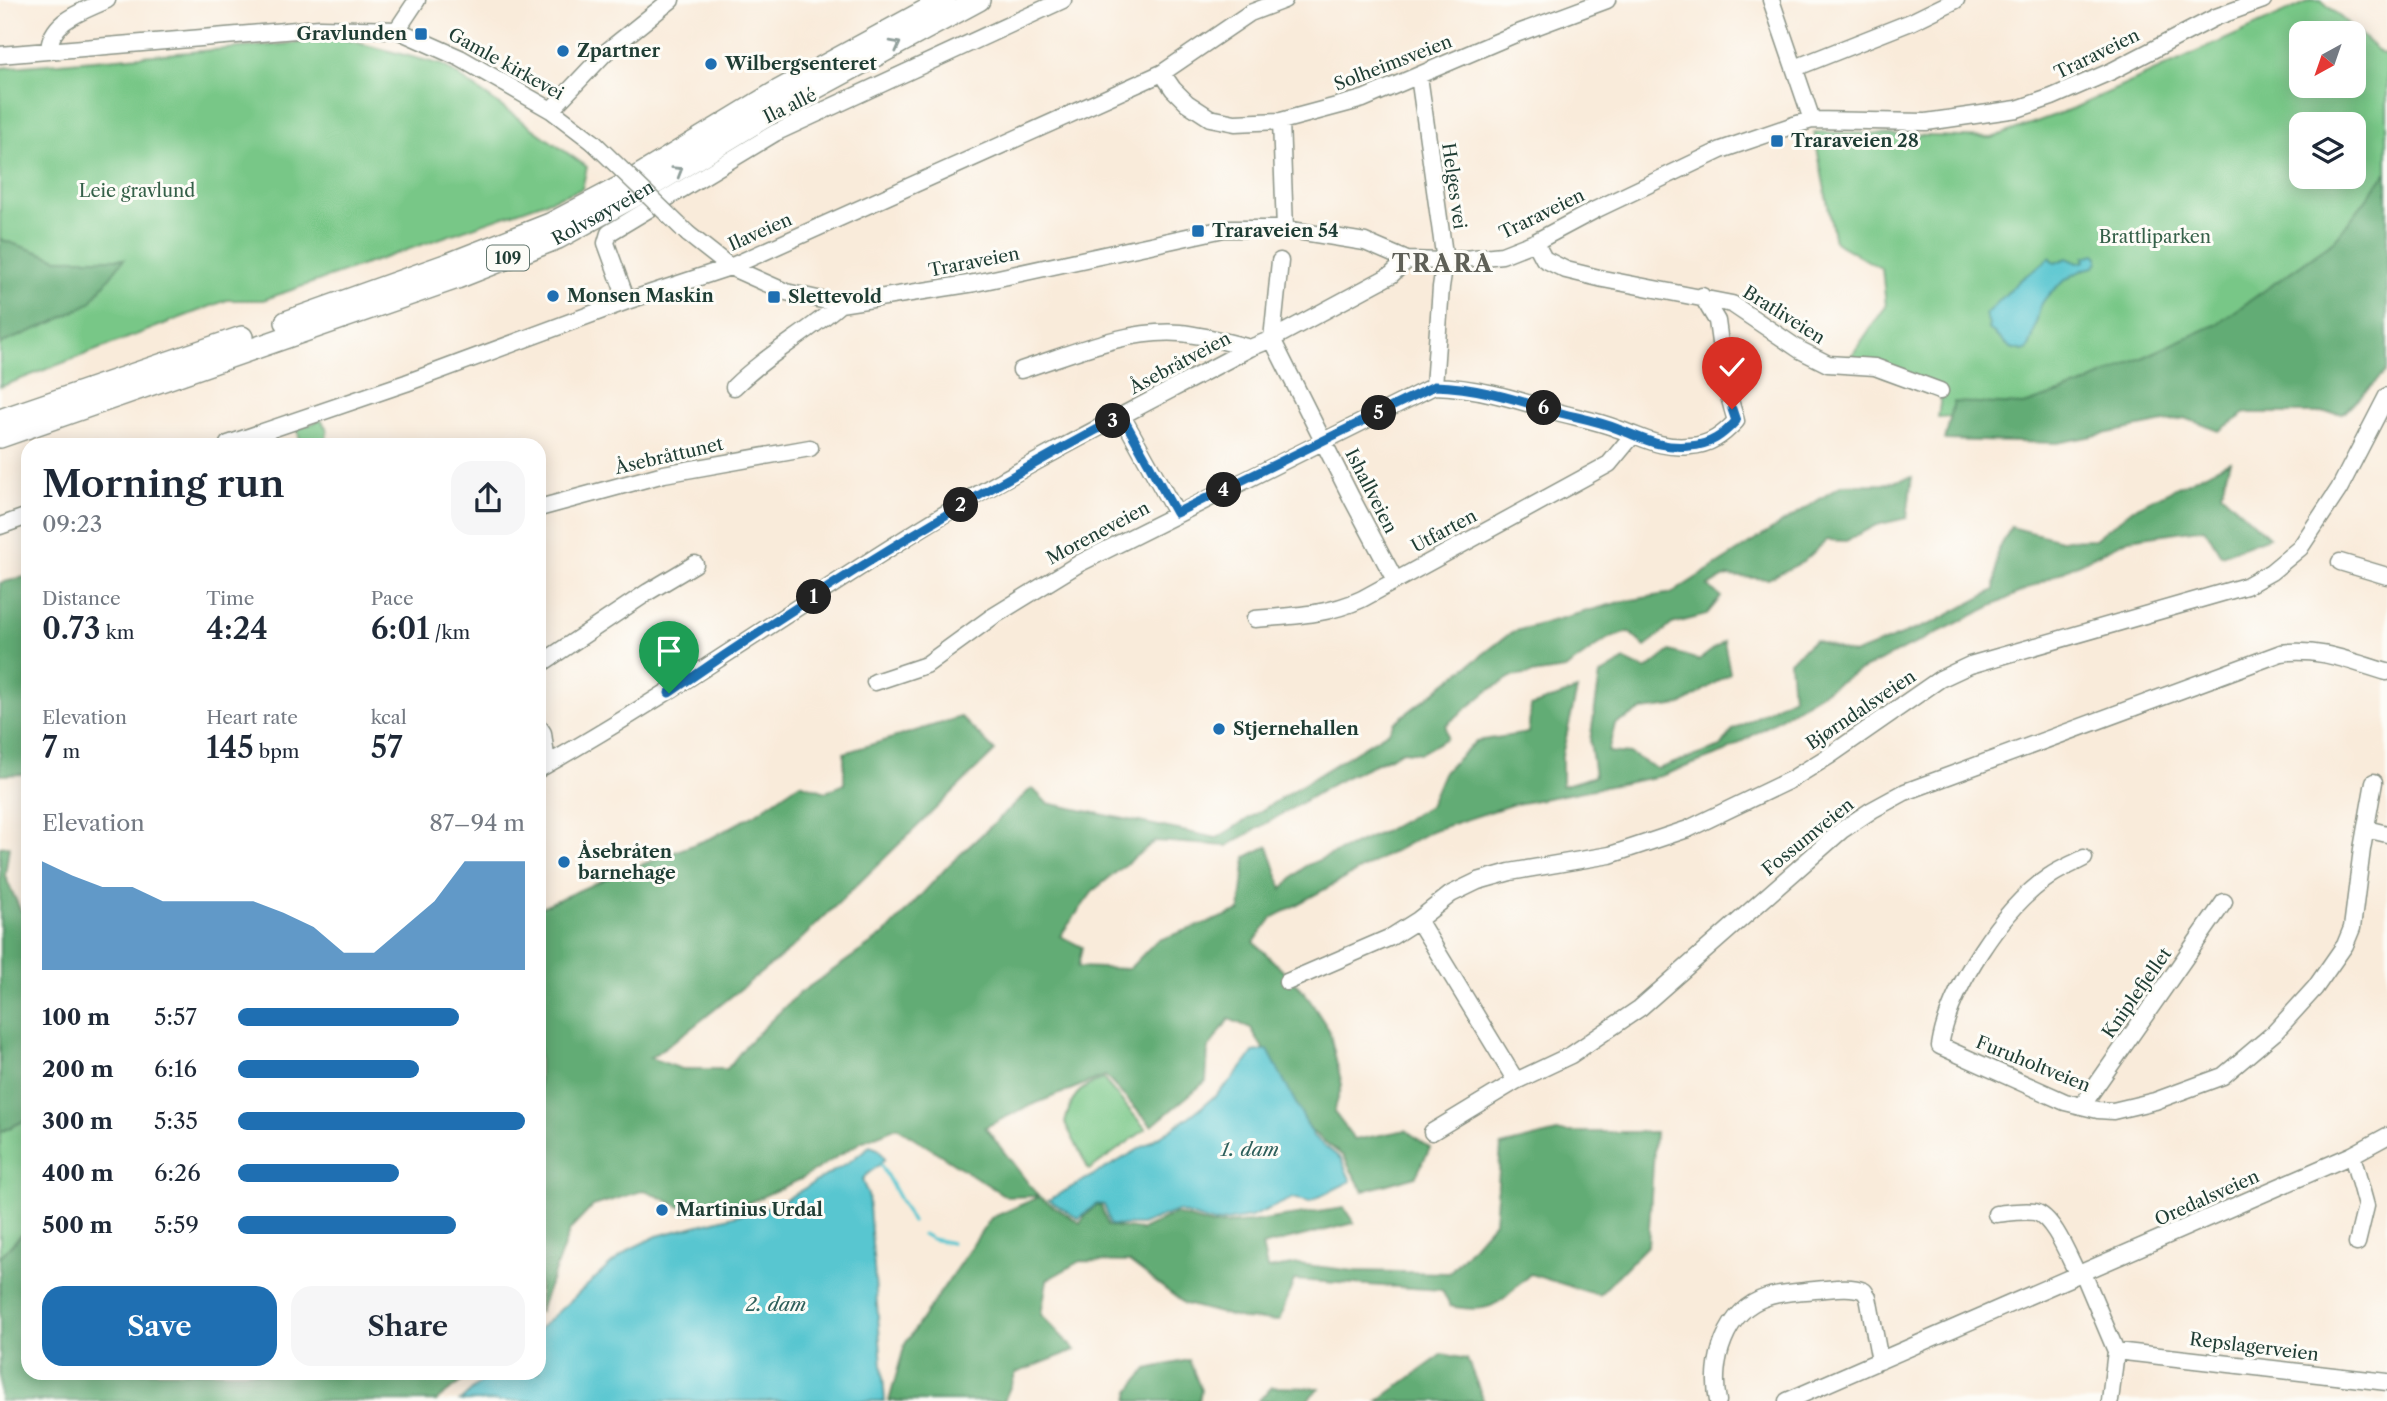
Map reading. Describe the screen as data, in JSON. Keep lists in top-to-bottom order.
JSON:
{
  "streets": {
    "main road": ["Rolvsøyveien", "109"],
    "street": [
      "Traraveien",
      "Solheimsveien",
      "Gamle kirkevei",
      "Ila allé",
      "Helges vei",
      "Ilaveien",
      "Bratliveien",
      "Åsebråtveien",
      "Åsebråttunet",
      "Ishallveien",
      "Utfarten",
      "Moreneveien",
      "Bjørndalsveien",
      "Fossumveien",
      "Kniplefjellet",
      "Furuholtveien",
      "Oredalsveien",
      "Repslagerveien"
    ]
  },
  "crossings": [
    ["Traraveien", "Gamle kirkevei"],
    ["Traraveien", "Helges vei"],
    ["Traraveien", "Ilaveien"],
    ["Traraveien", "Bratliveien"],
    ["Traraveien", "Åsebråtveien"],
    ["Solheimsveien", "Helges vei"],
    ["Solheimsveien", "Ilaveien"],
    ["Gamle kirkevei", "Ilaveien"],
    ["Ila allé", "Ilaveien"],
    ["Helges vei", "Moreneveien"],
    ["Bratliveien", "Moreneveien"],
    ["Åsebråtveien", "Ishallveien"],
    ["Ishallveien", "Utfarten"],
    ["Ishallveien", "Moreneveien"],
    ["Utfarten", "Moreneveien"],
    ["Kniplefjellet", "Furuholtveien"]
  ],
  "districts": ["TRARA"],
  "water": ["1. dam", "2. dam"],
  "parks": ["Leie gravlund", "Brattliparken"],
  "places": {
    "transit": [
      "Gravlunden",
      "Traraveien 28",
      "Traraveien 54",
      "Slettevold"
    ],
    "other": [
      "Zpartner",
      "Wilbergsenteret",
      "Monsen Maskin",
      "Stjernehallen",
      "Åsebråten barnehage",
      "Martinius Urdal"
    ]
  },
  "north": "bottom left",
  "page": {
    "pins": [
      "6",
      "5",
      "3",
      "4",
      "2",
      "1"
    ],
    "heading": ["Morning run", "09:23"],
    "stats": [
      ["Distance", "0.73 km"],
      ["Time", "4:24"],
      ["Pace", "6:01 /km"],
      ["Elevation", "7 m"],
      ["Heart rate", "145 bpm"],
      ["kcal", "57"]
    ],
    "chart": ["Elevation", "87–94 m"],
    "list": [
      {
        "name": "100 m",
        "note": "5:57"
      },
      {
        "name": "200 m",
        "note": "6:16"
      },
      {
        "name": "300 m",
        "note": "5:35"
      },
      {
        "name": "400 m",
        "note": "6:26"
      },
      {
        "name": "500 m",
        "note": "5:59"
      }
    ],
    "buttons": ["Save", "Share"]
  }
}
